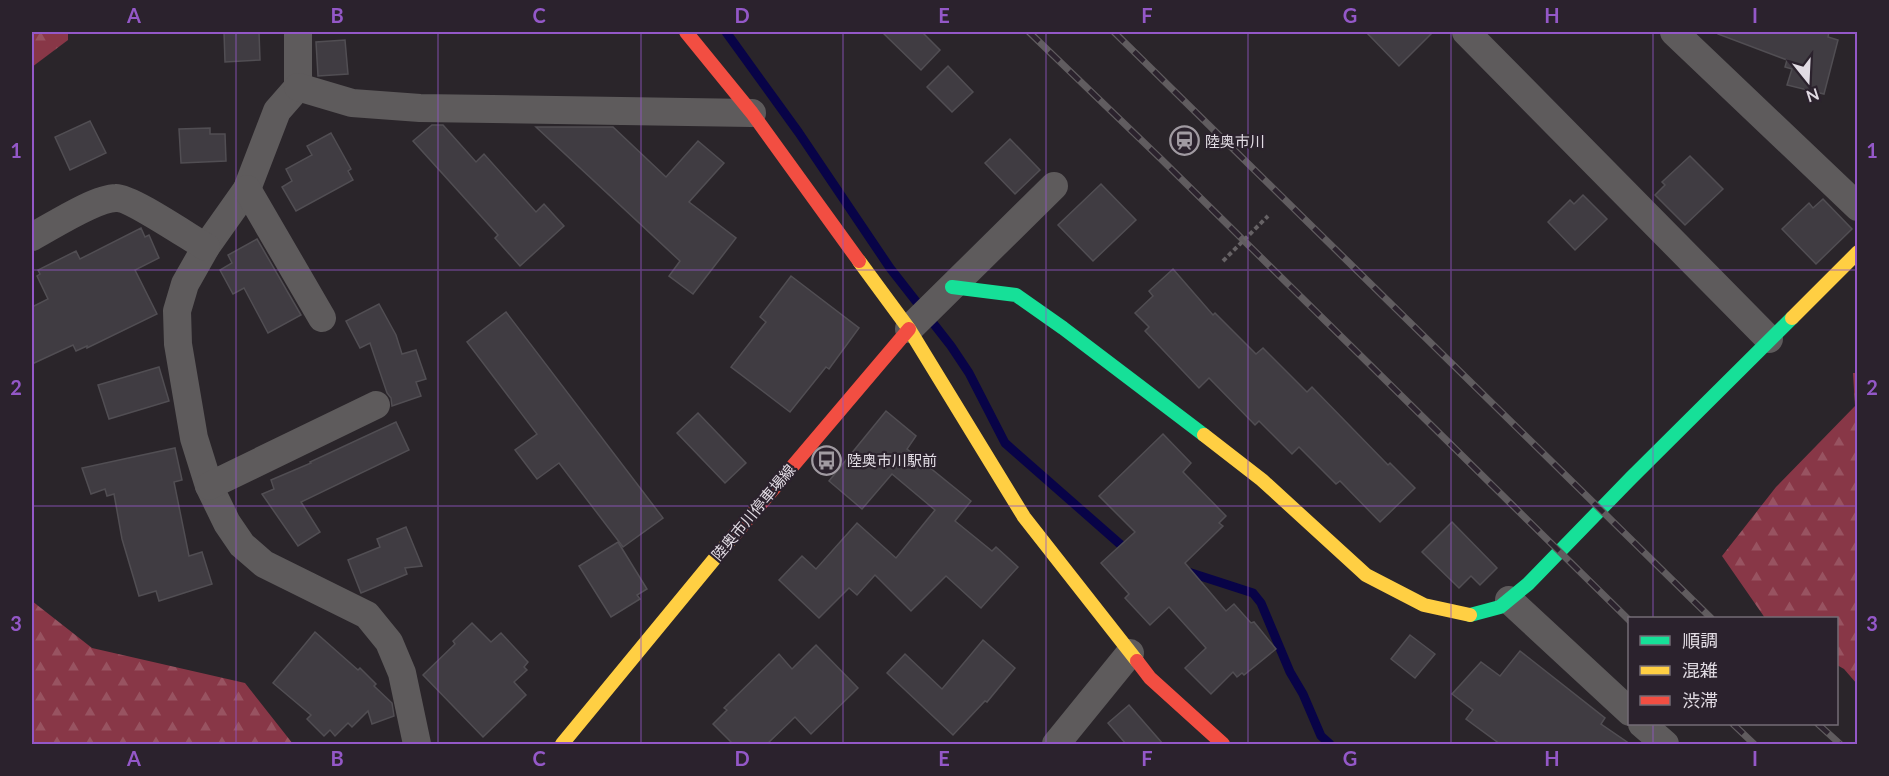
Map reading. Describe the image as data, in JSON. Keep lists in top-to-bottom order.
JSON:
{
  "streets": {
    "street": ["陸奥市川停車場線"]
  },
  "places": {
    "station": ["陸奥市川"],
    "bus stop": ["陸奥市川駅前"]
  },
  "legend": ["順調", "混雑", "渋滞"],
  "north": "bottom",
  "grid": {
    "columns": [
      "A",
      "B",
      "C",
      "D",
      "E",
      "F",
      "G",
      "H",
      "I"
    ],
    "rows": ["1", "2", "3"]
  }
}
